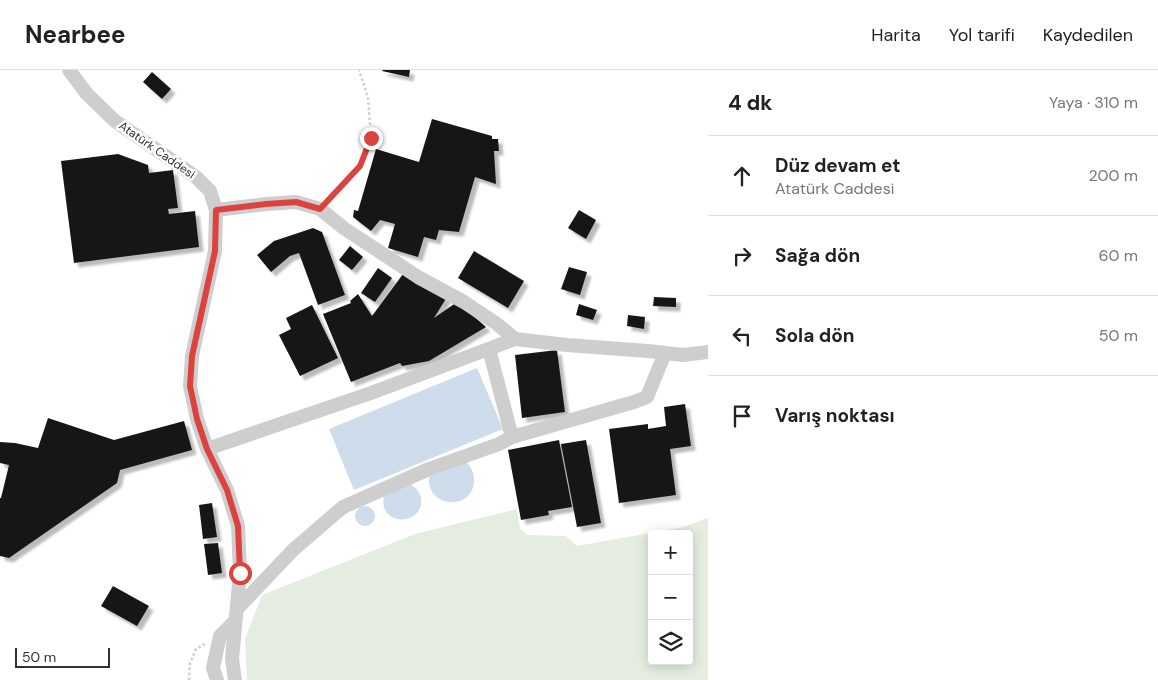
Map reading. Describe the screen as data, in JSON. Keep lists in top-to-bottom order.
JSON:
{
  "streets": {
    "street": ["Atatürk Caddesi"]
  },
  "scale_bar": "50 m",
  "page": {
    "header": "Nearbee",
    "nav": ["Harita", "Yol tarifi", "Kaydedilen"],
    "heading": ["4 dk", "Yaya · 310 m"],
    "list": [
      ["Düz devam et", "Atatürk Caddesi", "200 m"],
      ["Sağa dön", "60 m"],
      ["Sola dön", "50 m"],
      "Varış noktası"
    ],
    "map_buttons": ["+", "−"],
    "scale": "50 m"
  }
}
